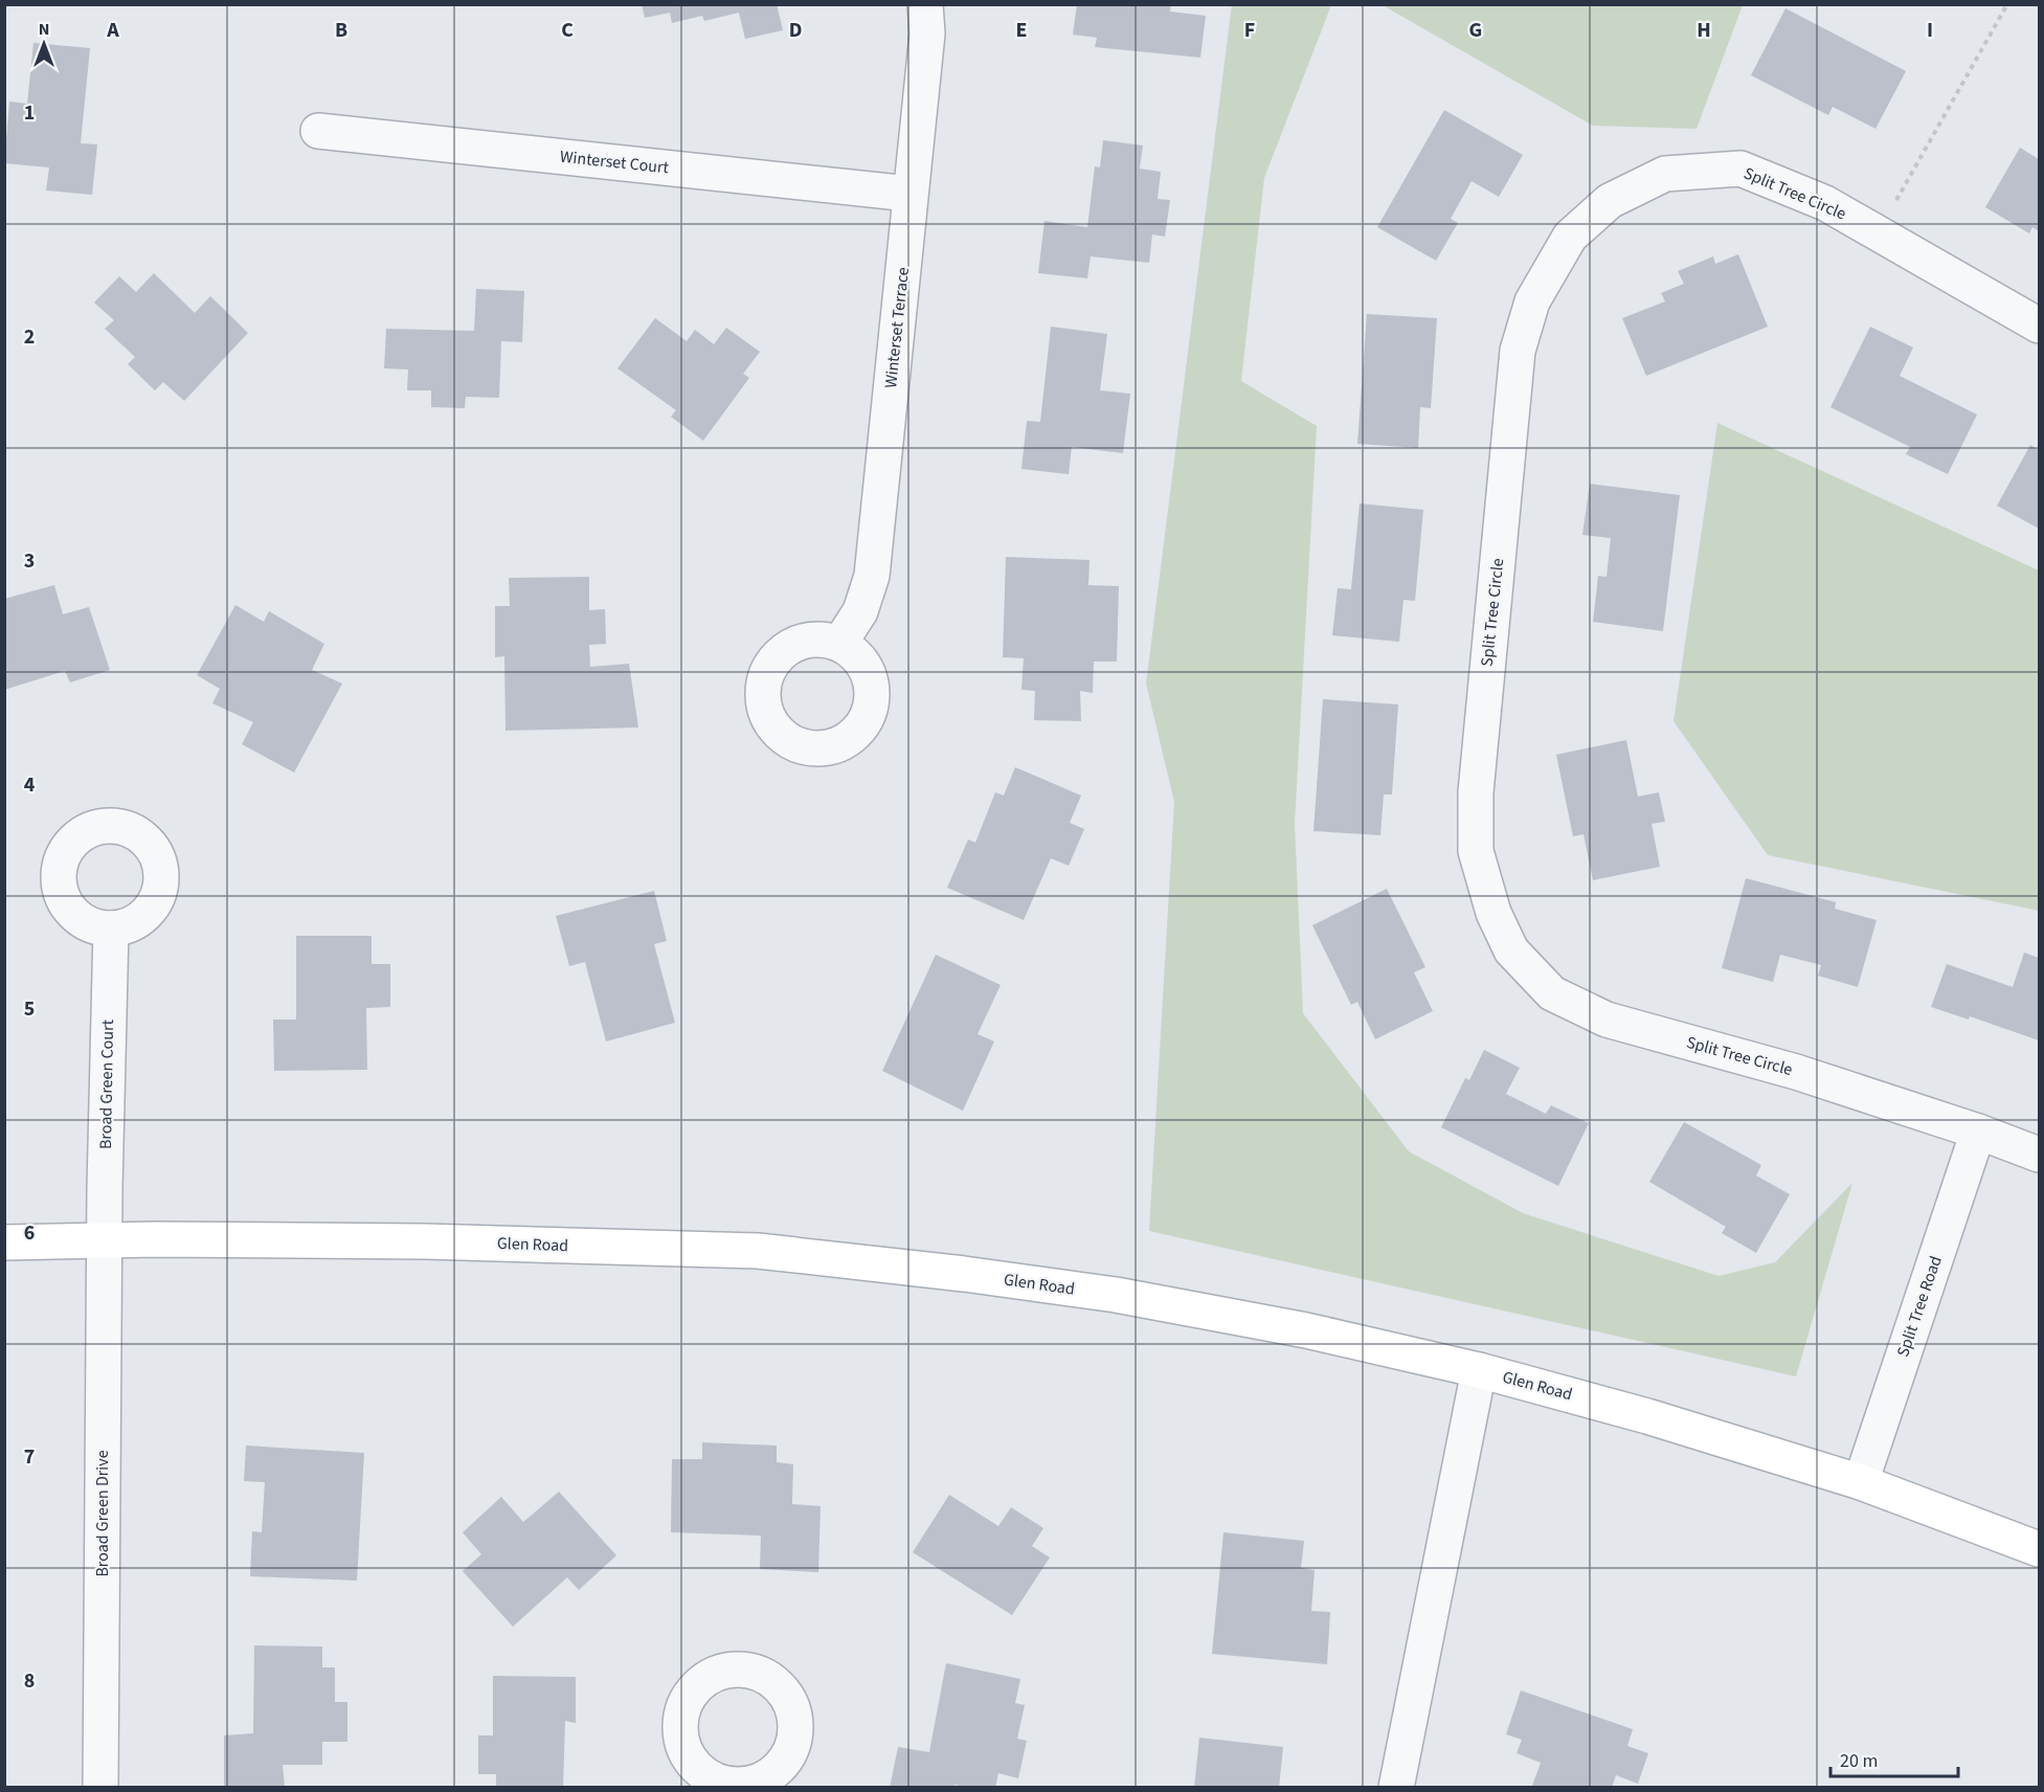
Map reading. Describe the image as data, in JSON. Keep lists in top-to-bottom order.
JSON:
{
  "streets": {
    "main road": ["Glen Road"],
    "street": [
      "Winterset Court",
      "Split Tree Circle",
      "Winterset Terrace",
      "Broad Green Court",
      "Split Tree Road",
      "Broad Green Drive"
    ]
  },
  "crossings": [
    ["Winterset Court", "Winterset Terrace"],
    ["Split Tree Circle", "Split Tree Road"],
    ["Broad Green Court", "Glen Road"],
    ["Broad Green Court", "Broad Green Drive"],
    ["Glen Road", "Split Tree Road"],
    ["Glen Road", "Broad Green Drive"]
  ],
  "scale_bar": "20 m",
  "north": "top",
  "grid": {
    "columns": [
      "A",
      "B",
      "C",
      "D",
      "E",
      "F",
      "G",
      "H",
      "I"
    ],
    "rows": [
      "1",
      "2",
      "3",
      "4",
      "5",
      "6",
      "7",
      "8"
    ]
  }
}
